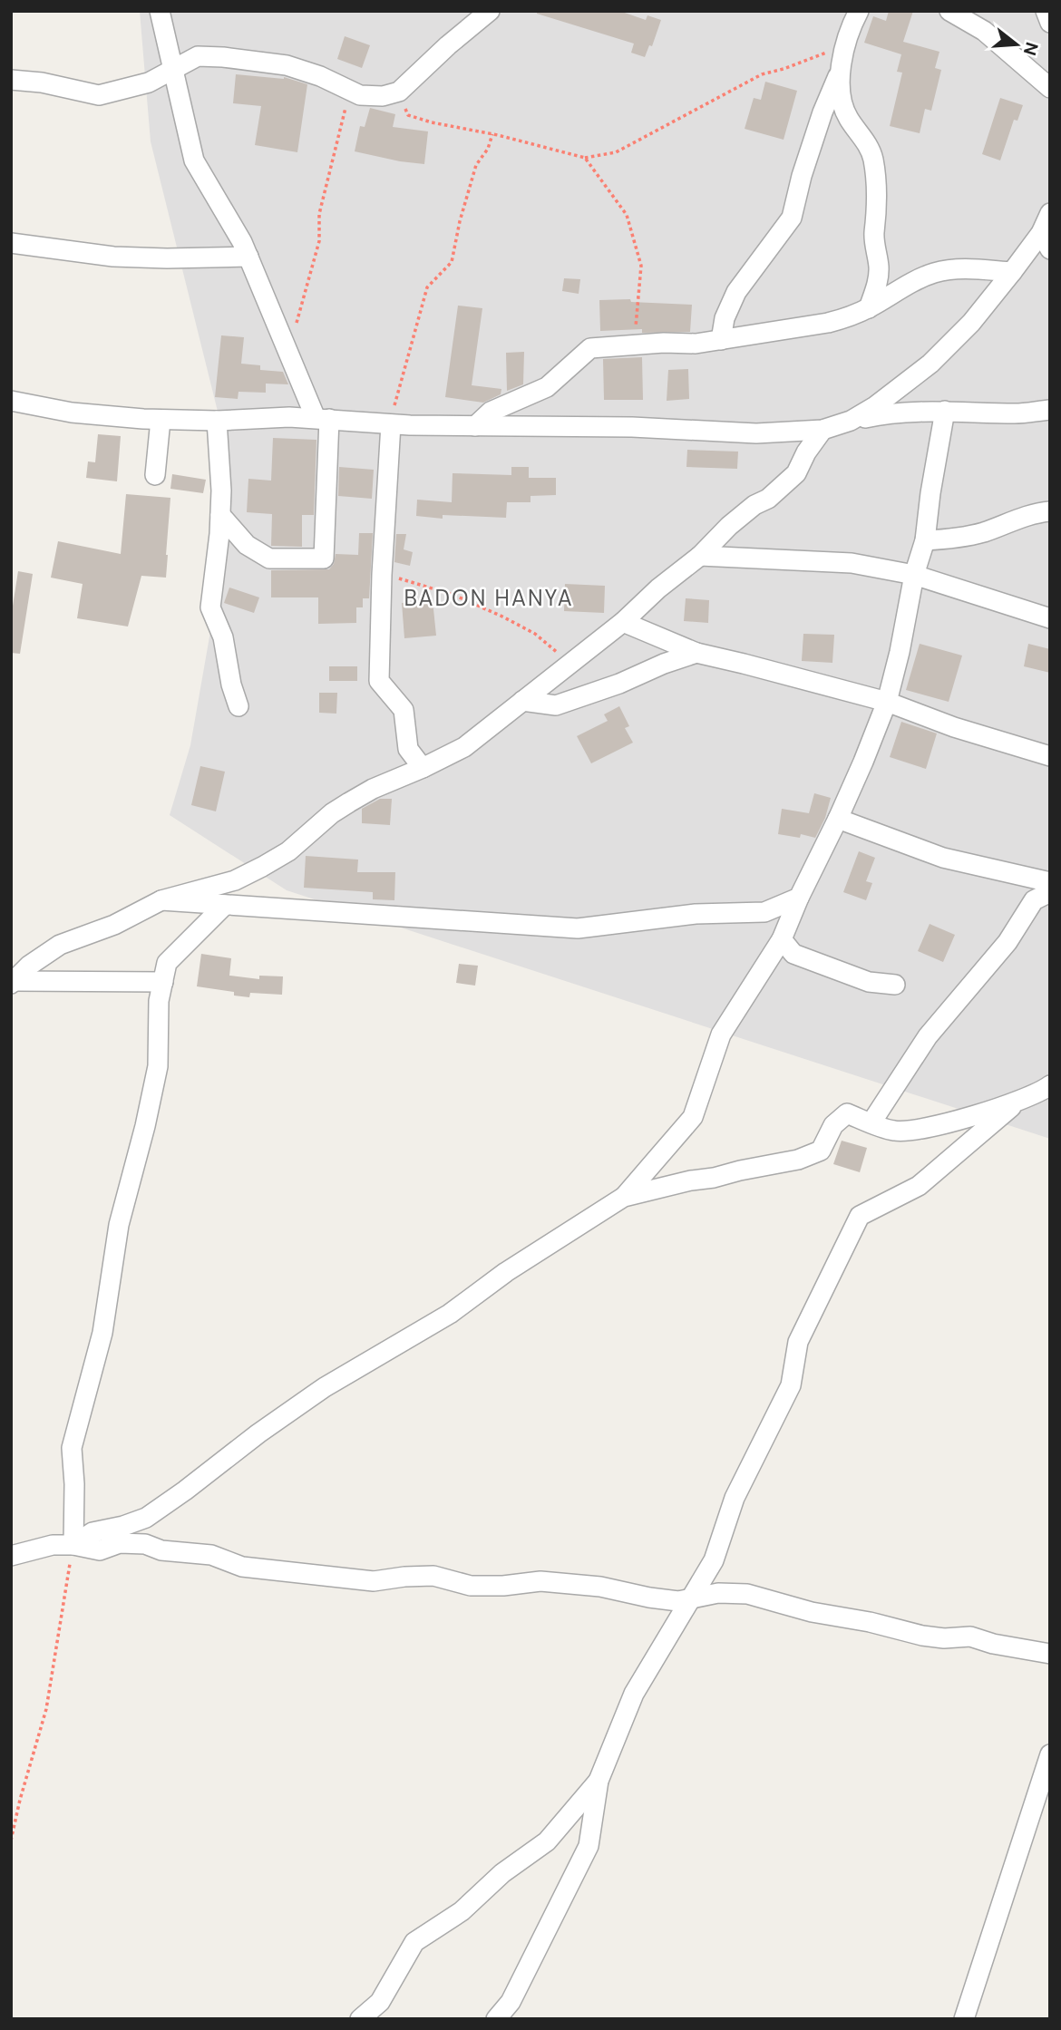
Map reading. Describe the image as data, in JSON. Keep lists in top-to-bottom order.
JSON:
{
  "districts": ["BADON HANYA"],
  "north": "right"
}
